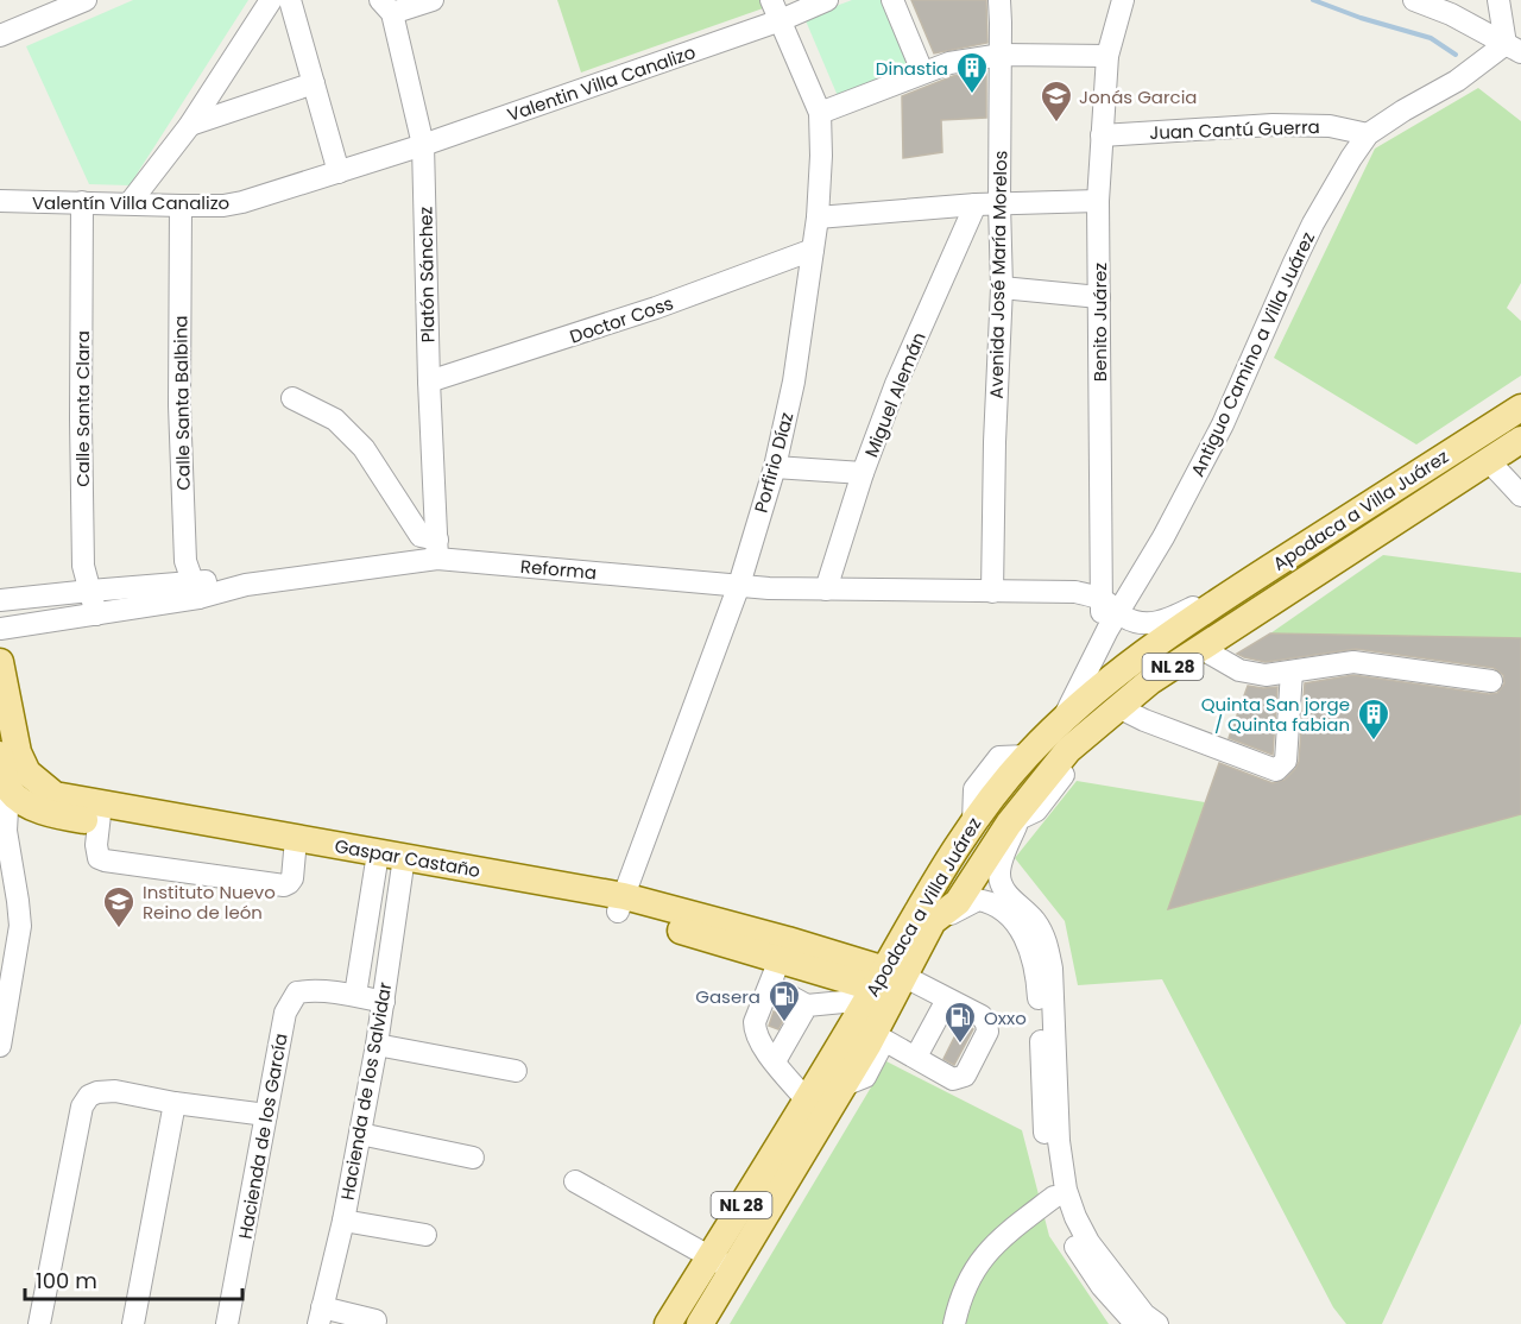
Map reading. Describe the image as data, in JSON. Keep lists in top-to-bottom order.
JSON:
{
  "streets": {
    "main road": ["Apodaca a Villa Juárez", "NL 28", "Gaspar Castaño"],
    "street": [
      "Valentin Villa Canalizo",
      "Juan Cantú Guerra",
      "Valentín Villa Canalizo",
      "Platón Sánchez",
      "Avenida José María Morelos",
      "Doctor Coss",
      "Benito Juárez",
      "Antiguo Camino a Villa Juárez",
      "Miguel Alemán",
      "Calle Santa Balbina",
      "Calle Santa Clara",
      "Porfirio Díaz",
      "Reforma",
      "Hacienda de los Salvidar",
      "Hacienda de los García"
    ]
  },
  "crossings": [
    ["Valentin Villa Canalizo", "Valentín Villa Canalizo"],
    ["Valentin Villa Canalizo", "Platón Sánchez"],
    ["Valentin Villa Canalizo", "Porfirio Díaz"],
    ["Juan Cantú Guerra", "Benito Juárez"],
    ["Juan Cantú Guerra", "Antiguo Camino a Villa Juárez"],
    ["Valentín Villa Canalizo", "Platón Sánchez"],
    ["Valentín Villa Canalizo", "Calle Santa Balbina"],
    ["Valentín Villa Canalizo", "Calle Santa Clara"],
    ["Platón Sánchez", "Doctor Coss"],
    ["Platón Sánchez", "Reforma"],
    ["Avenida José María Morelos", "Reforma"],
    ["Doctor Coss", "Porfirio Díaz"],
    ["Benito Juárez", "Antiguo Camino a Villa Juárez"],
    ["Benito Juárez", "Reforma"],
    ["Antiguo Camino a Villa Juárez", "Apodaca a Villa Juárez"],
    ["Antiguo Camino a Villa Juárez", "Reforma"],
    ["Miguel Alemán", "Reforma"],
    ["Calle Santa Balbina", "Reforma"],
    ["Porfirio Díaz", "Reforma"],
    ["Porfirio Díaz", "Gaspar Castaño"],
    ["Apodaca a Villa Juárez", "Reforma"],
    ["Apodaca a Villa Juárez", "Gaspar Castaño"],
    ["Gaspar Castaño", "Hacienda de los Salvidar"],
    ["Hacienda de los Salvidar", "Hacienda de los García"]
  ],
  "places": {
    "building": ["Dinastia", "Quinta San jorge / Quinta fabian"],
    "school or university": ["Jonás Garcia", "Instituto Nuevo Reino de león"],
    "fuel station": ["Gasera", "Oxxo"]
  },
  "scale_bar": "100 m"
}
